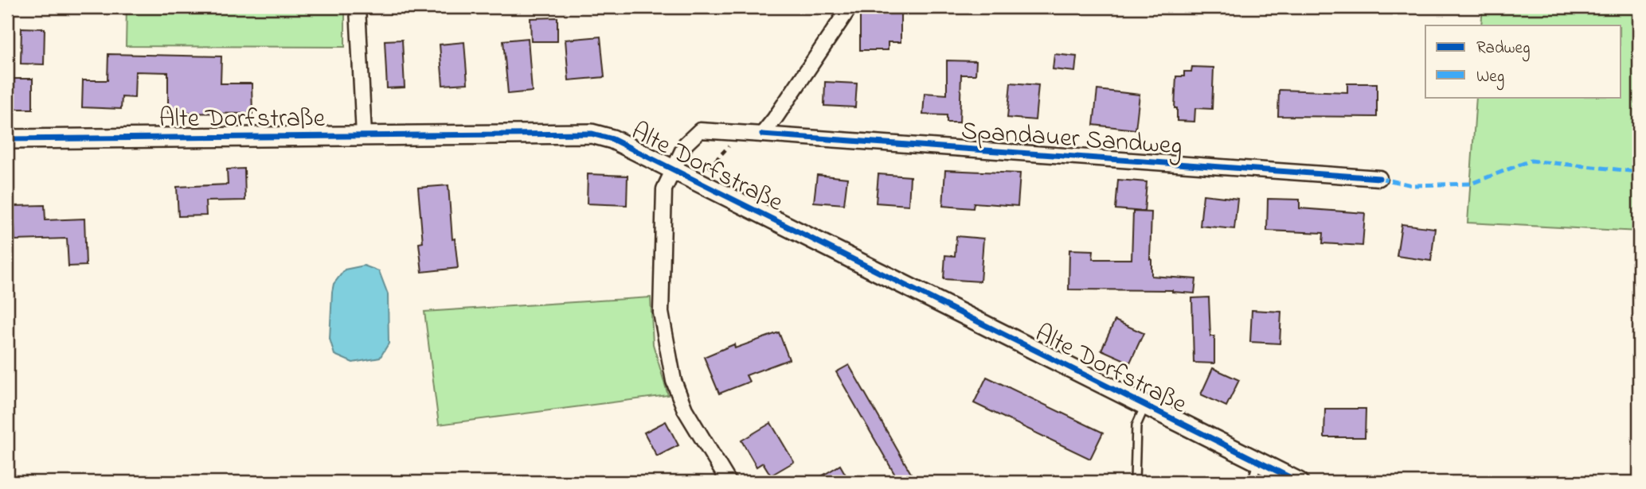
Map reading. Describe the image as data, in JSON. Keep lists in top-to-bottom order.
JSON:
{
  "streets": {
    "street": ["Alte Dorfstraße", "Spandauer Sandweg"]
  },
  "crossings": [
    ["Alte Dorfstraße", "Spandauer Sandweg"]
  ],
  "legend": ["Radweg", "Weg"]
}
